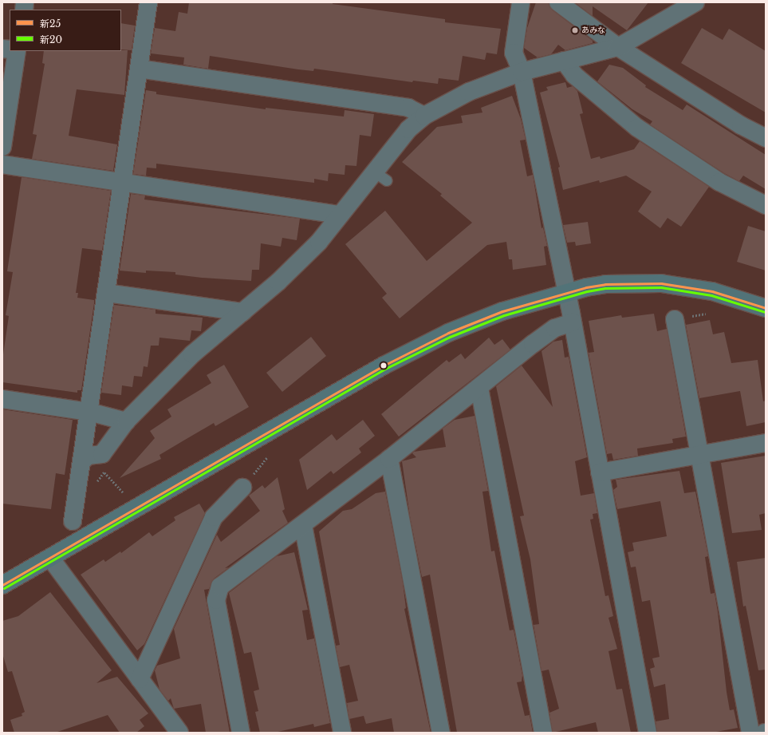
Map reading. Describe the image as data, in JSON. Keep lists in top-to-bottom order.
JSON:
{
  "places": ["あみな"],
  "lines": ["transit line 新25", "transit line 新20"],
  "legend": ["新25", "新20"]
}
